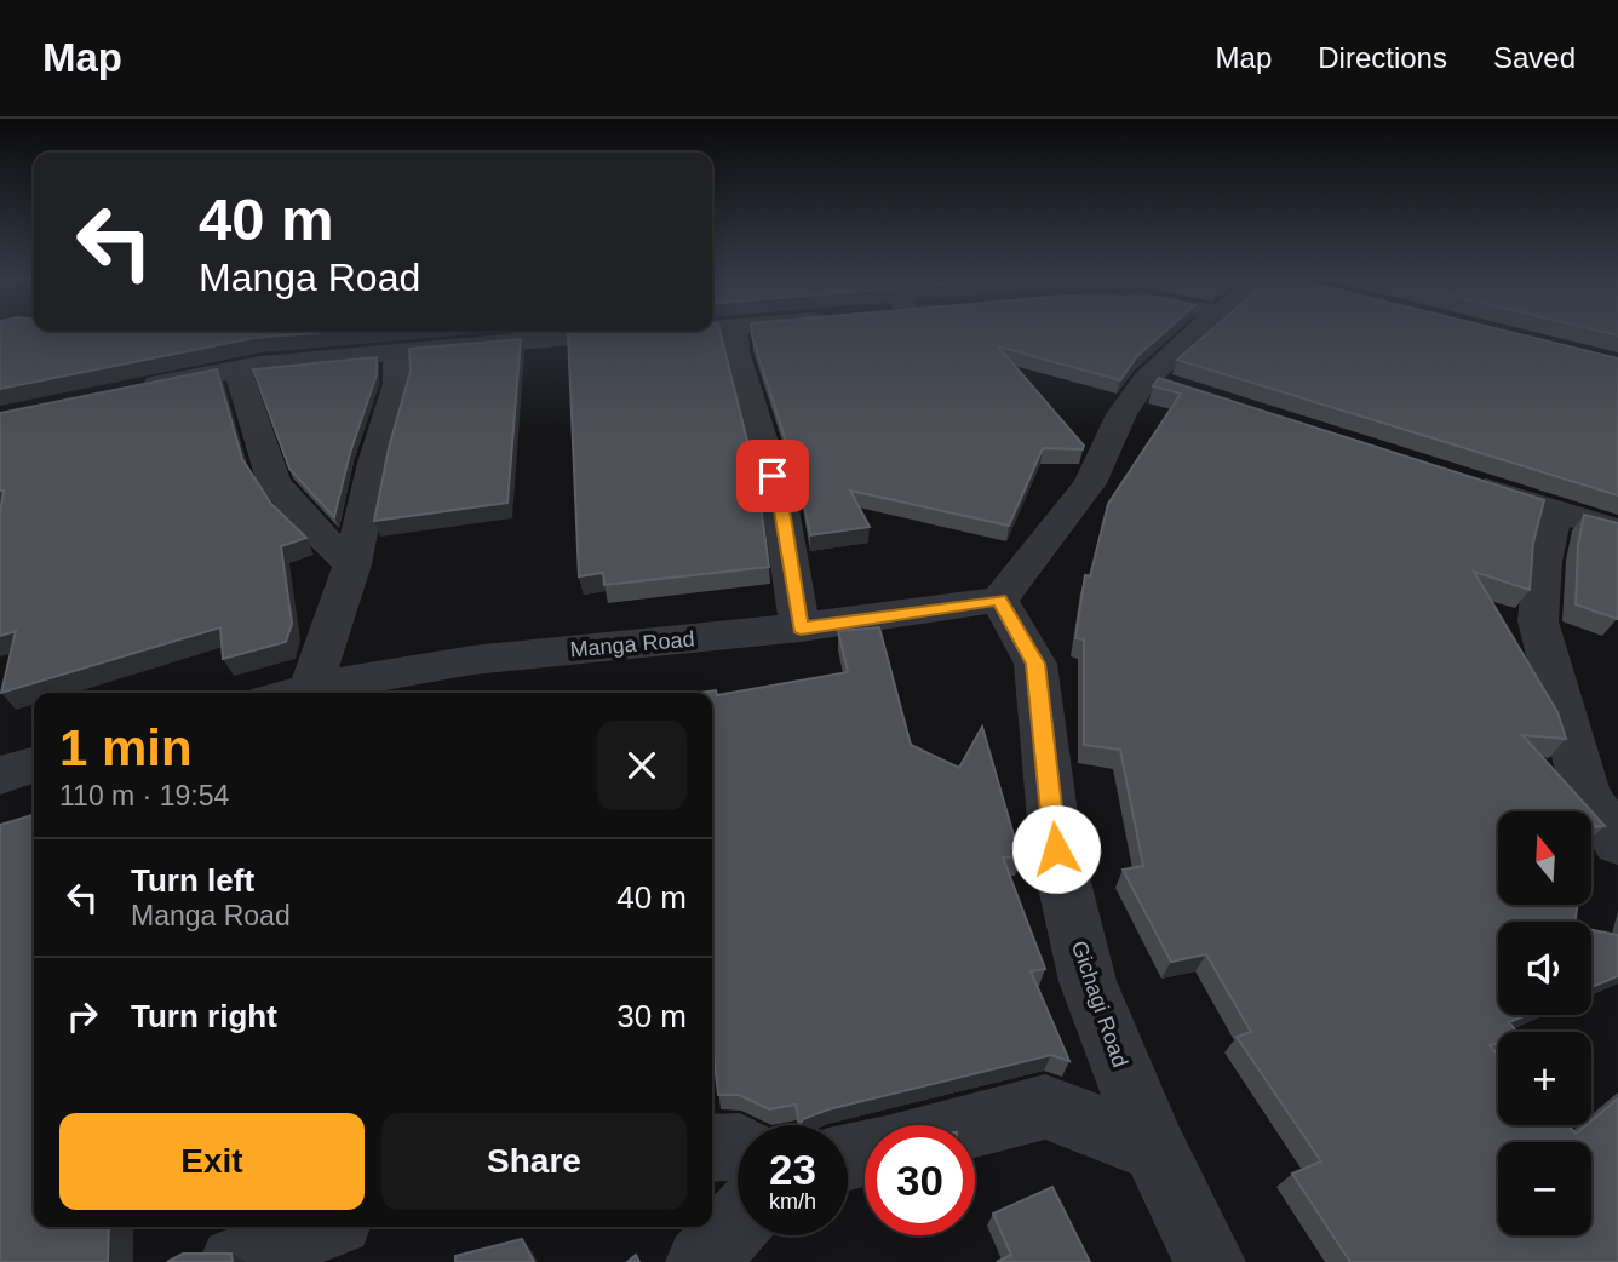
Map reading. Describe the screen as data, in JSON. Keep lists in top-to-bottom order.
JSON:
{
  "streets": {
    "street": ["Manga Road", "Gichagi Road"]
  },
  "crossings": [
    ["Manga Road", "Gichagi Road"]
  ],
  "north": "top",
  "page": {
    "header": "Map",
    "nav": ["Map", "Directions", "Saved"],
    "turn": ["40 m", "Manga Road"],
    "heading": ["1 min", "110 m · 19:54"],
    "map_buttons": ["+", "−"],
    "list": [
      {
        "name": "Turn left",
        "note": "Manga Road",
        "value": "40 m"
      },
      {
        "name": "Turn right",
        "value": "30 m"
      }
    ],
    "buttons": ["Exit", "Share"],
    "speed": "23 km/h",
    "limit": "30"
  }
}
